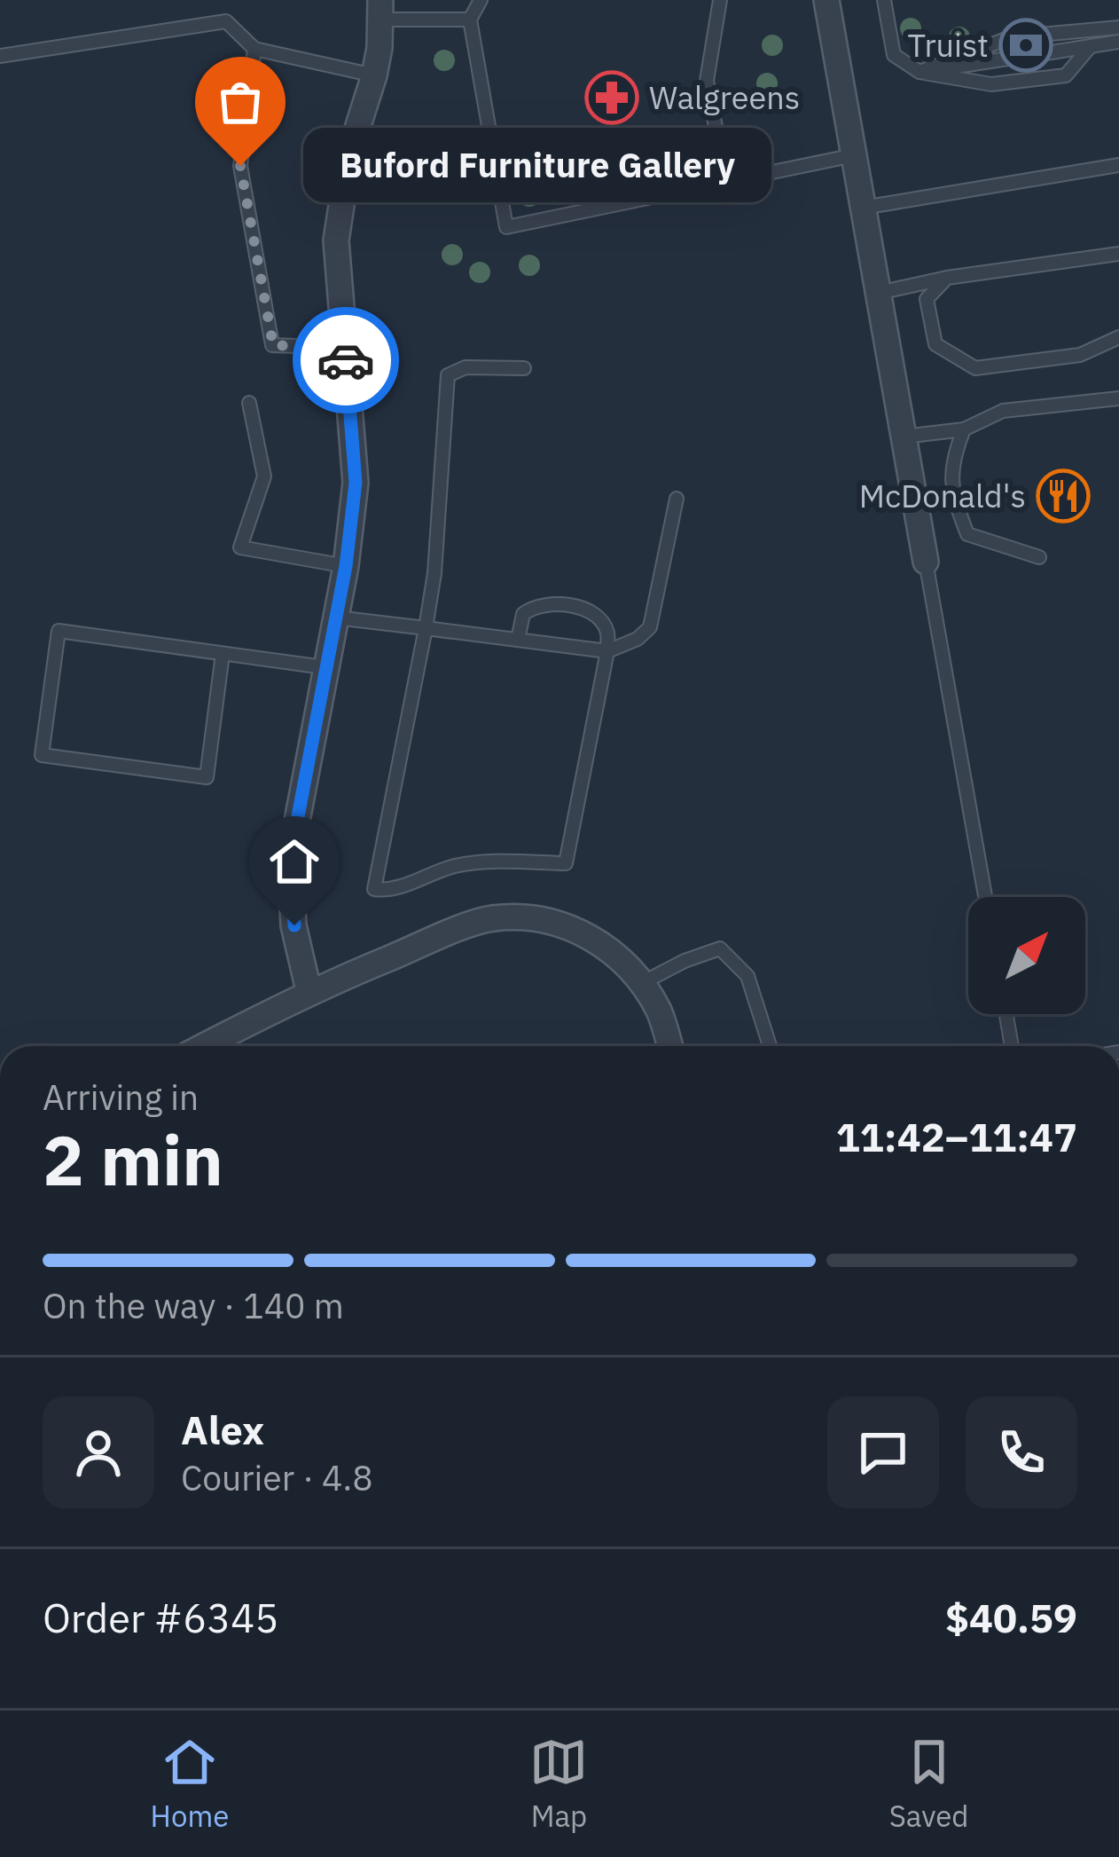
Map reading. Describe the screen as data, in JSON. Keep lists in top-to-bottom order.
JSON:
{
  "places": {
    "bank": ["Truist"],
    "pharmacy": ["Walgreens"],
    "other": ["Buford Furniture Gallery"],
    "restaurant": ["McDonald's"]
  },
  "north": "top right",
  "page": {
    "bubble": "Buford Furniture Gallery",
    "heading": ["2 min", "Arriving in", "11:42–11:47"],
    "panel": [
      "Alex",
      "Courier · 4.8",
      "Order #6345",
      "$40.59"
    ],
    "bar": "On the way · 140 m",
    "tabs": ["Home", "Map", "Saved"]
  }
}
